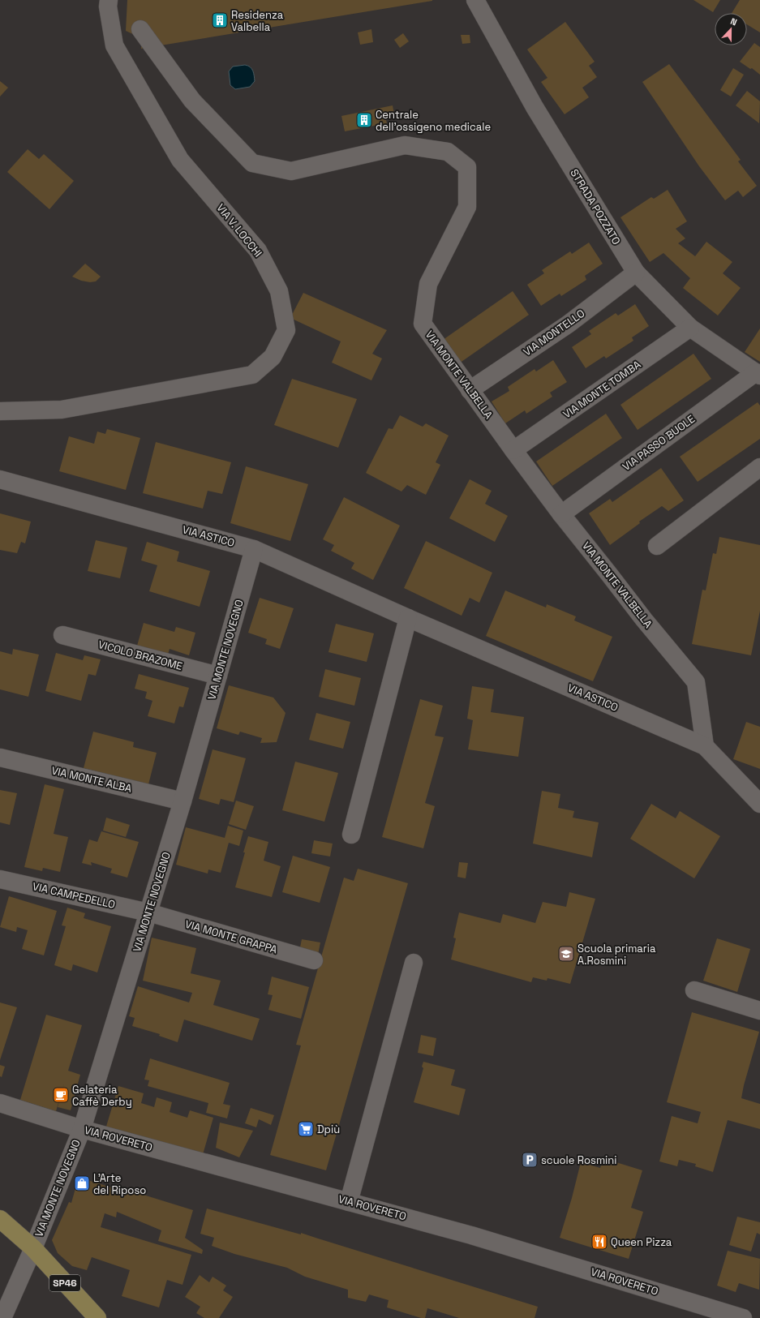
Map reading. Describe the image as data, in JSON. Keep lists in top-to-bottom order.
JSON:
{
  "streets": {
    "main road": ["SP46"],
    "street": [
      "STRADA POZZATO",
      "VIA V. LOCCHI",
      "VIA MONTELLO",
      "VIA MONTE VALBELLA",
      "VIA MONTE TOMBA",
      "VIA PASSO BUOLE",
      "VIA ASTICO",
      "VIA MONTE NOVEGNO",
      "VICOLO BRAZOME",
      "VIA MONTE ALBA",
      "VIA CAMPEDELLO",
      "VIA MONTE GRAPPA",
      "VIA ROVERETO"
    ]
  },
  "crossings": [
    ["STRADA POZZATO", "VIA MONTELLO"],
    ["STRADA POZZATO", "VIA MONTE TOMBA"],
    ["STRADA POZZATO", "VIA PASSO BUOLE"],
    ["VIA MONTELLO", "VIA MONTE VALBELLA"],
    ["VIA MONTE VALBELLA", "VIA MONTE TOMBA"],
    ["VIA MONTE VALBELLA", "VIA PASSO BUOLE"],
    ["VIA MONTE VALBELLA", "VIA ASTICO"],
    ["VIA ASTICO", "VIA MONTE NOVEGNO"],
    ["VIA MONTE NOVEGNO", "VICOLO BRAZOME"],
    ["VIA MONTE NOVEGNO", "VIA MONTE ALBA"],
    ["VIA MONTE NOVEGNO", "VIA CAMPEDELLO"],
    ["VIA MONTE NOVEGNO", "VIA MONTE GRAPPA"],
    ["VIA MONTE NOVEGNO", "VIA ROVERETO"],
    ["VIA MONTE NOVEGNO", "SP46"],
    ["VIA CAMPEDELLO", "VIA MONTE GRAPPA"]
  ],
  "places": {
    "building": ["Residenza Valbella", "Centrale dell'ossigeno medicale"],
    "school or university": ["Scuola primaria A.Rosmini"],
    "cafe": ["Gelateria Caffè Derby"],
    "supermarket": ["Dpiù"],
    "parking": ["scuole Rosmini"],
    "shop": ["L'Arte del Riposo"],
    "restaurant": ["Queen Pizza"]
  },
  "north": "top"
}
